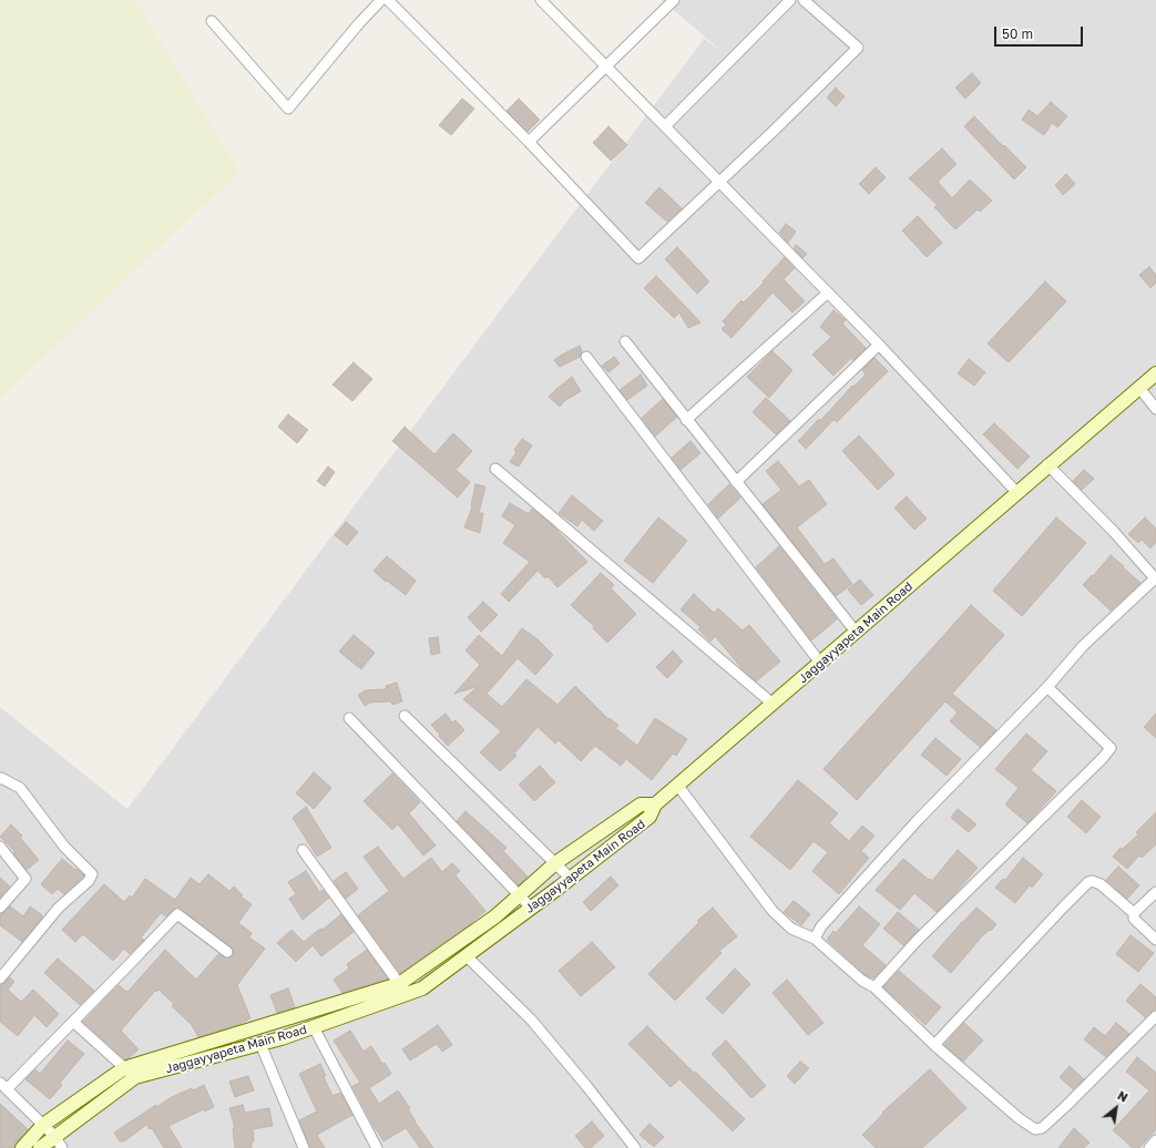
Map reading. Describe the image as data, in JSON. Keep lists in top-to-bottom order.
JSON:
{
  "streets": {
    "main road": ["Jaggayyapeta Main Road"]
  },
  "scale_bar": "50 m",
  "north": "top right"
}
